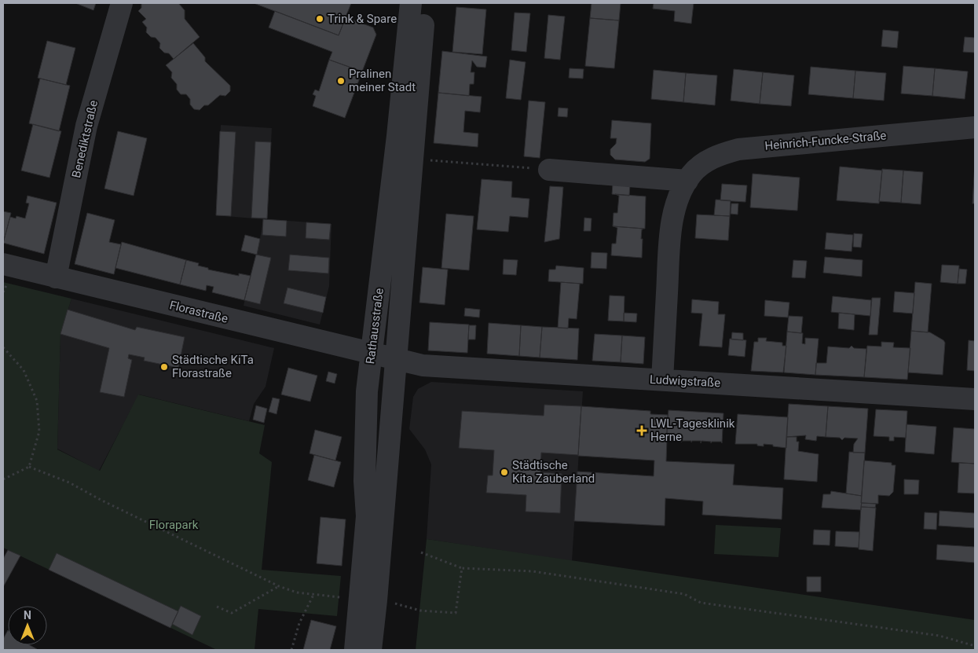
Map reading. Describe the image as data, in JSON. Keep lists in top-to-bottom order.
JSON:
{
  "streets": {
    "street": [
      "Benediktstraße",
      "Heinrich-Funcke-Straße",
      "Florastraße",
      "Rathausstraße",
      "Ludwigstraße"
    ]
  },
  "crossings": [
    ["Benediktstraße", "Florastraße"],
    ["Heinrich-Funcke-Straße", "Ludwigstraße"],
    ["Florastraße", "Rathausstraße"],
    ["Florastraße", "Ludwigstraße"],
    ["Rathausstraße", "Ludwigstraße"]
  ],
  "parks": ["Florapark"],
  "places": {
    "other": [
      "Trink & Spare",
      "Pralinen meiner Stadt",
      "Städtische KiTa Florastraße",
      "Städtische Kita Zauberland"
    ],
    "health": ["LWL-Tagesklinik Herne"]
  },
  "north": "top"
}
